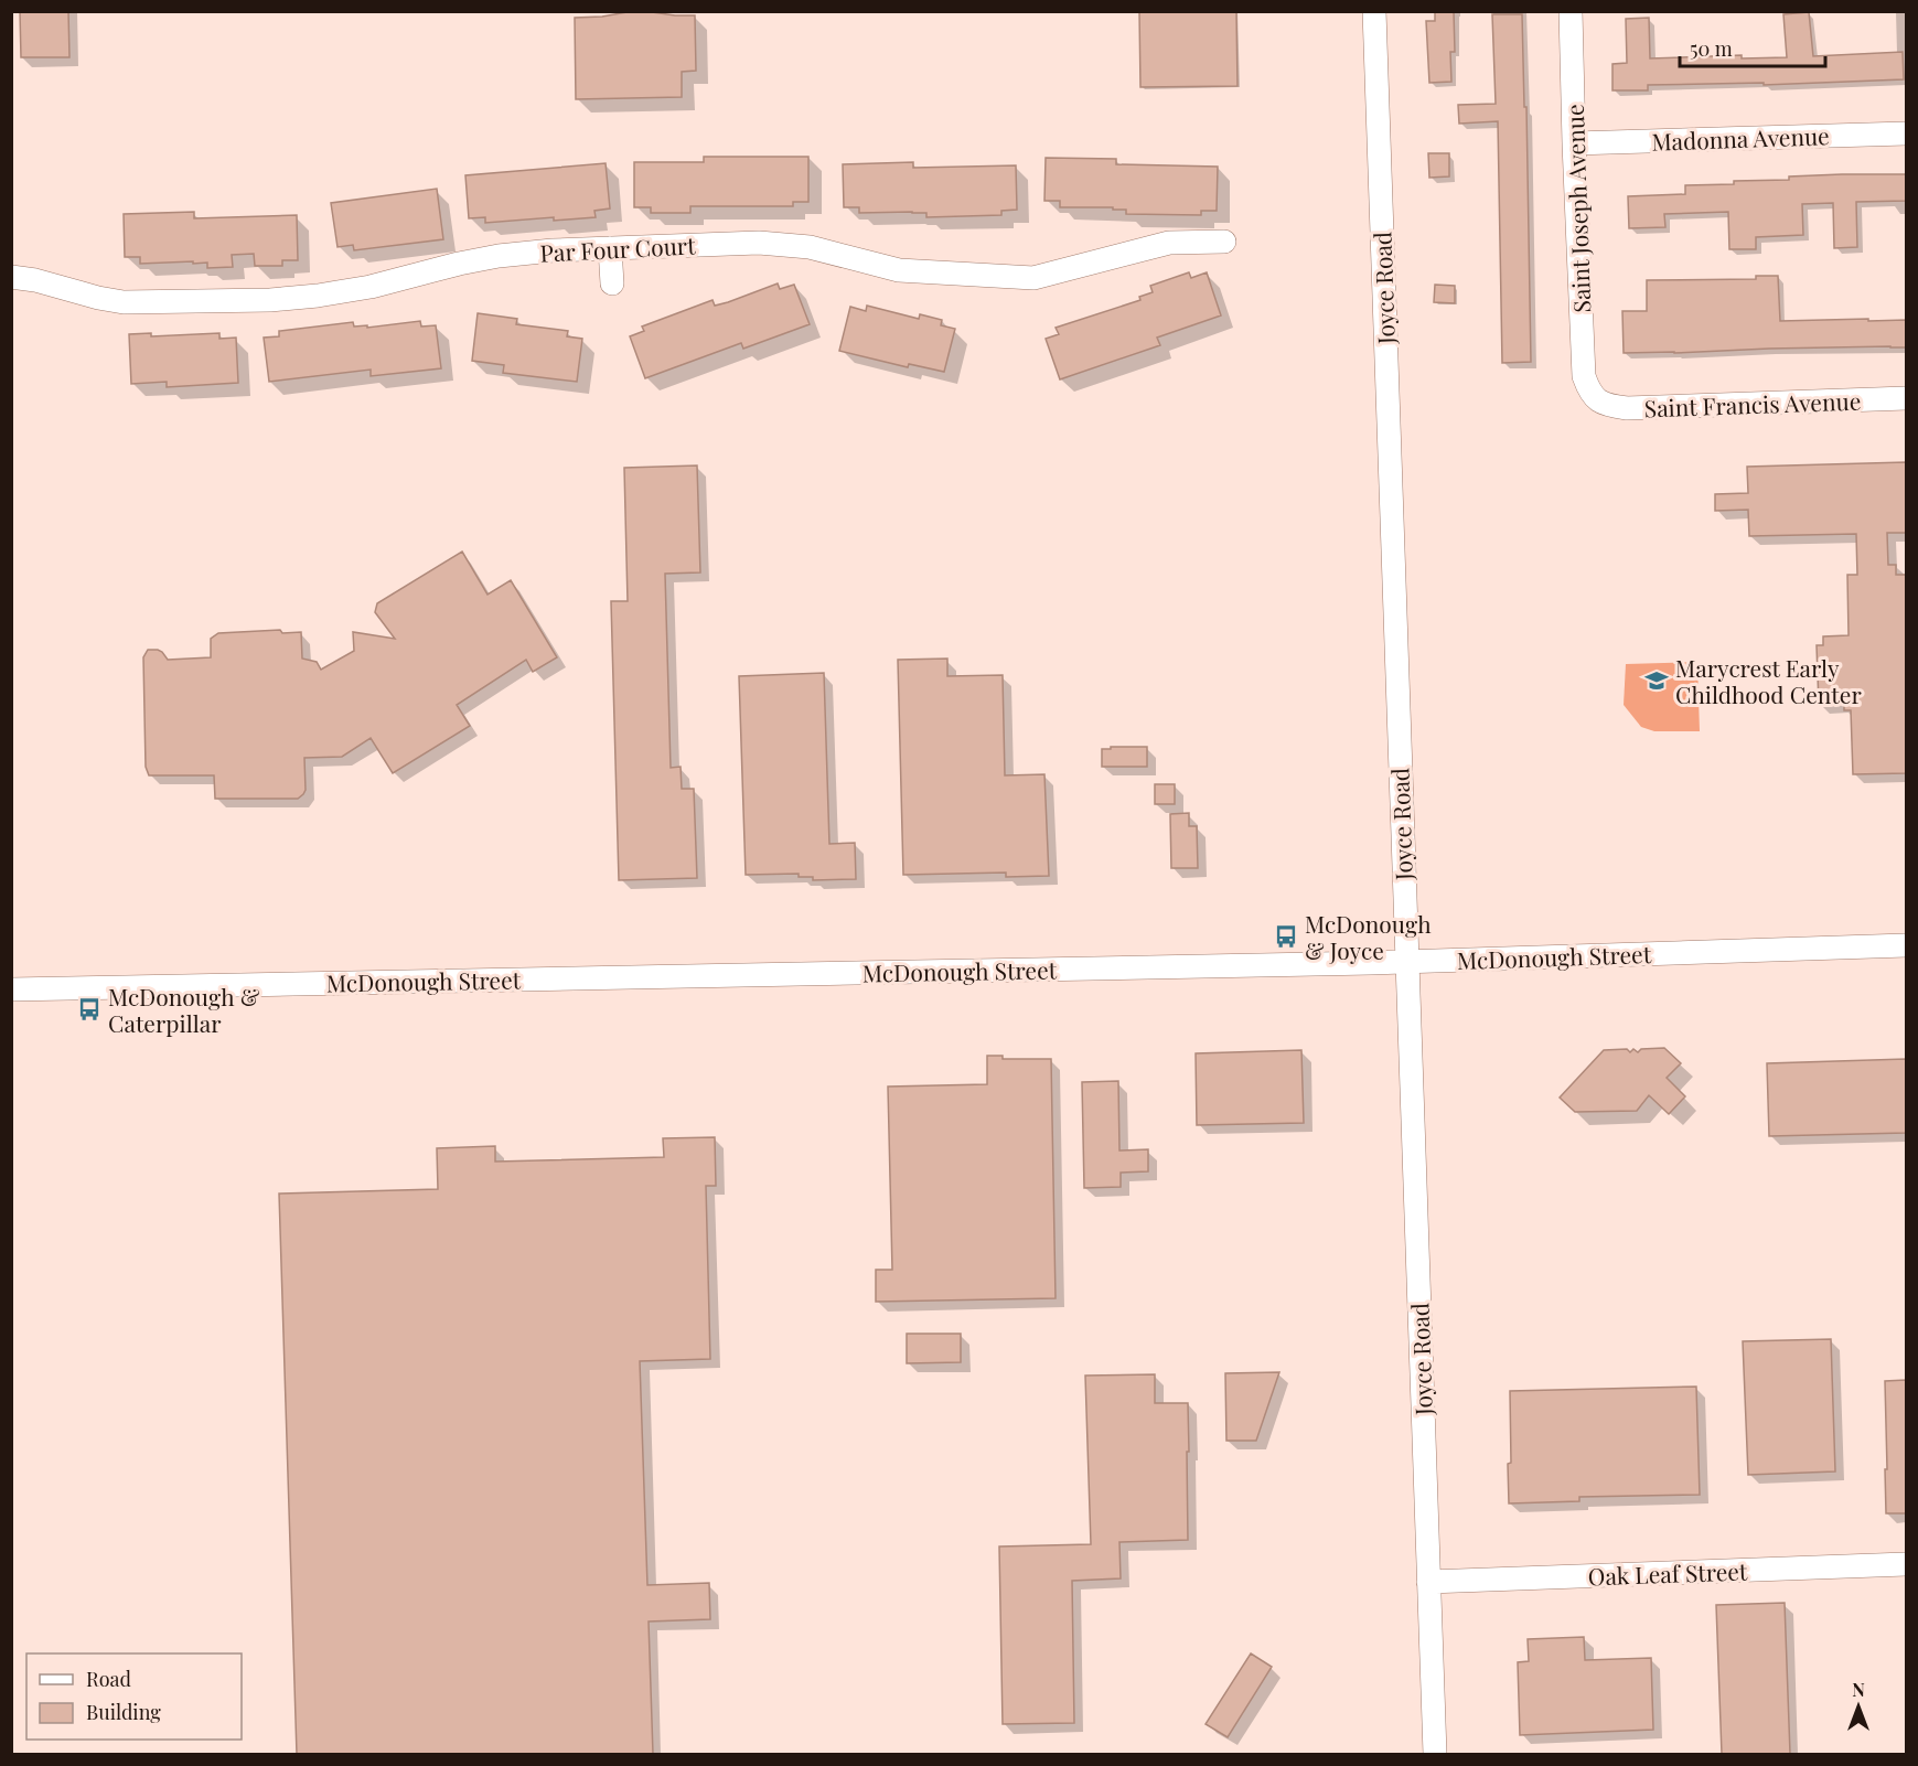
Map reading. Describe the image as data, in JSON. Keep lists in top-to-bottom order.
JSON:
{
  "streets": {
    "street": [
      "Madonna Avenue",
      "Saint Joseph Avenue",
      "Par Four Court",
      "Joyce Road",
      "Saint Francis Avenue",
      "McDonough Street",
      "Oak Leaf Street"
    ]
  },
  "crossings": [
    ["Madonna Avenue", "Saint Joseph Avenue"],
    ["Saint Joseph Avenue", "Saint Francis Avenue"],
    ["Joyce Road", "McDonough Street"],
    ["Joyce Road", "Oak Leaf Street"]
  ],
  "places": {
    "school or university": ["Marycrest Early Childhood Center"],
    "bus stop": ["McDonough & Joyce", "McDonough & Caterpillar"]
  },
  "legend": ["Road", "Building"],
  "scale_bar": "50 m",
  "north": "top"
}
